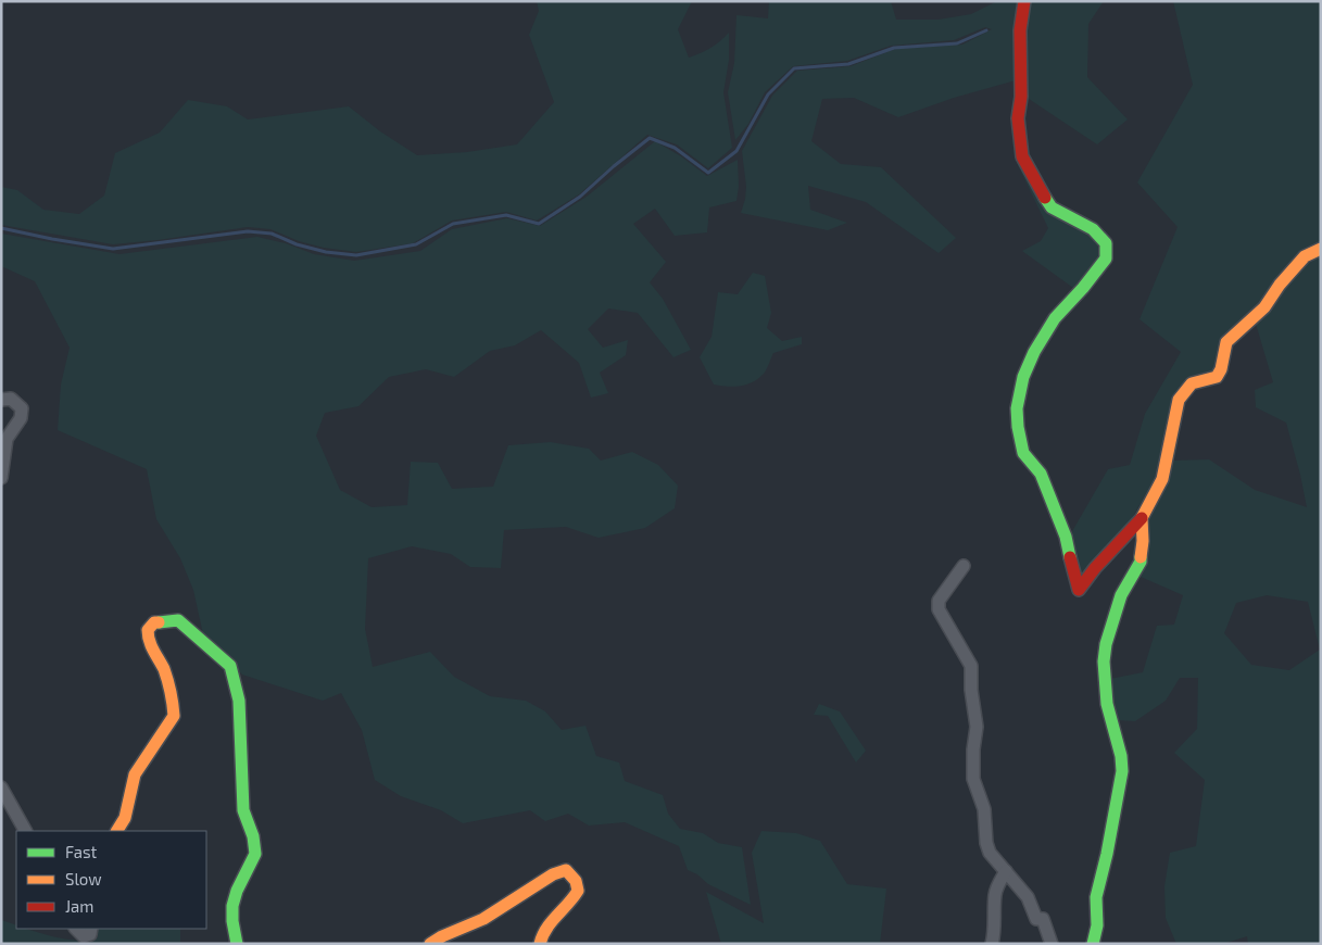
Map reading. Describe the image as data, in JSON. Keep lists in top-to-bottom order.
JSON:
{
  "legend": ["Fast", "Slow", "Jam"]
}
